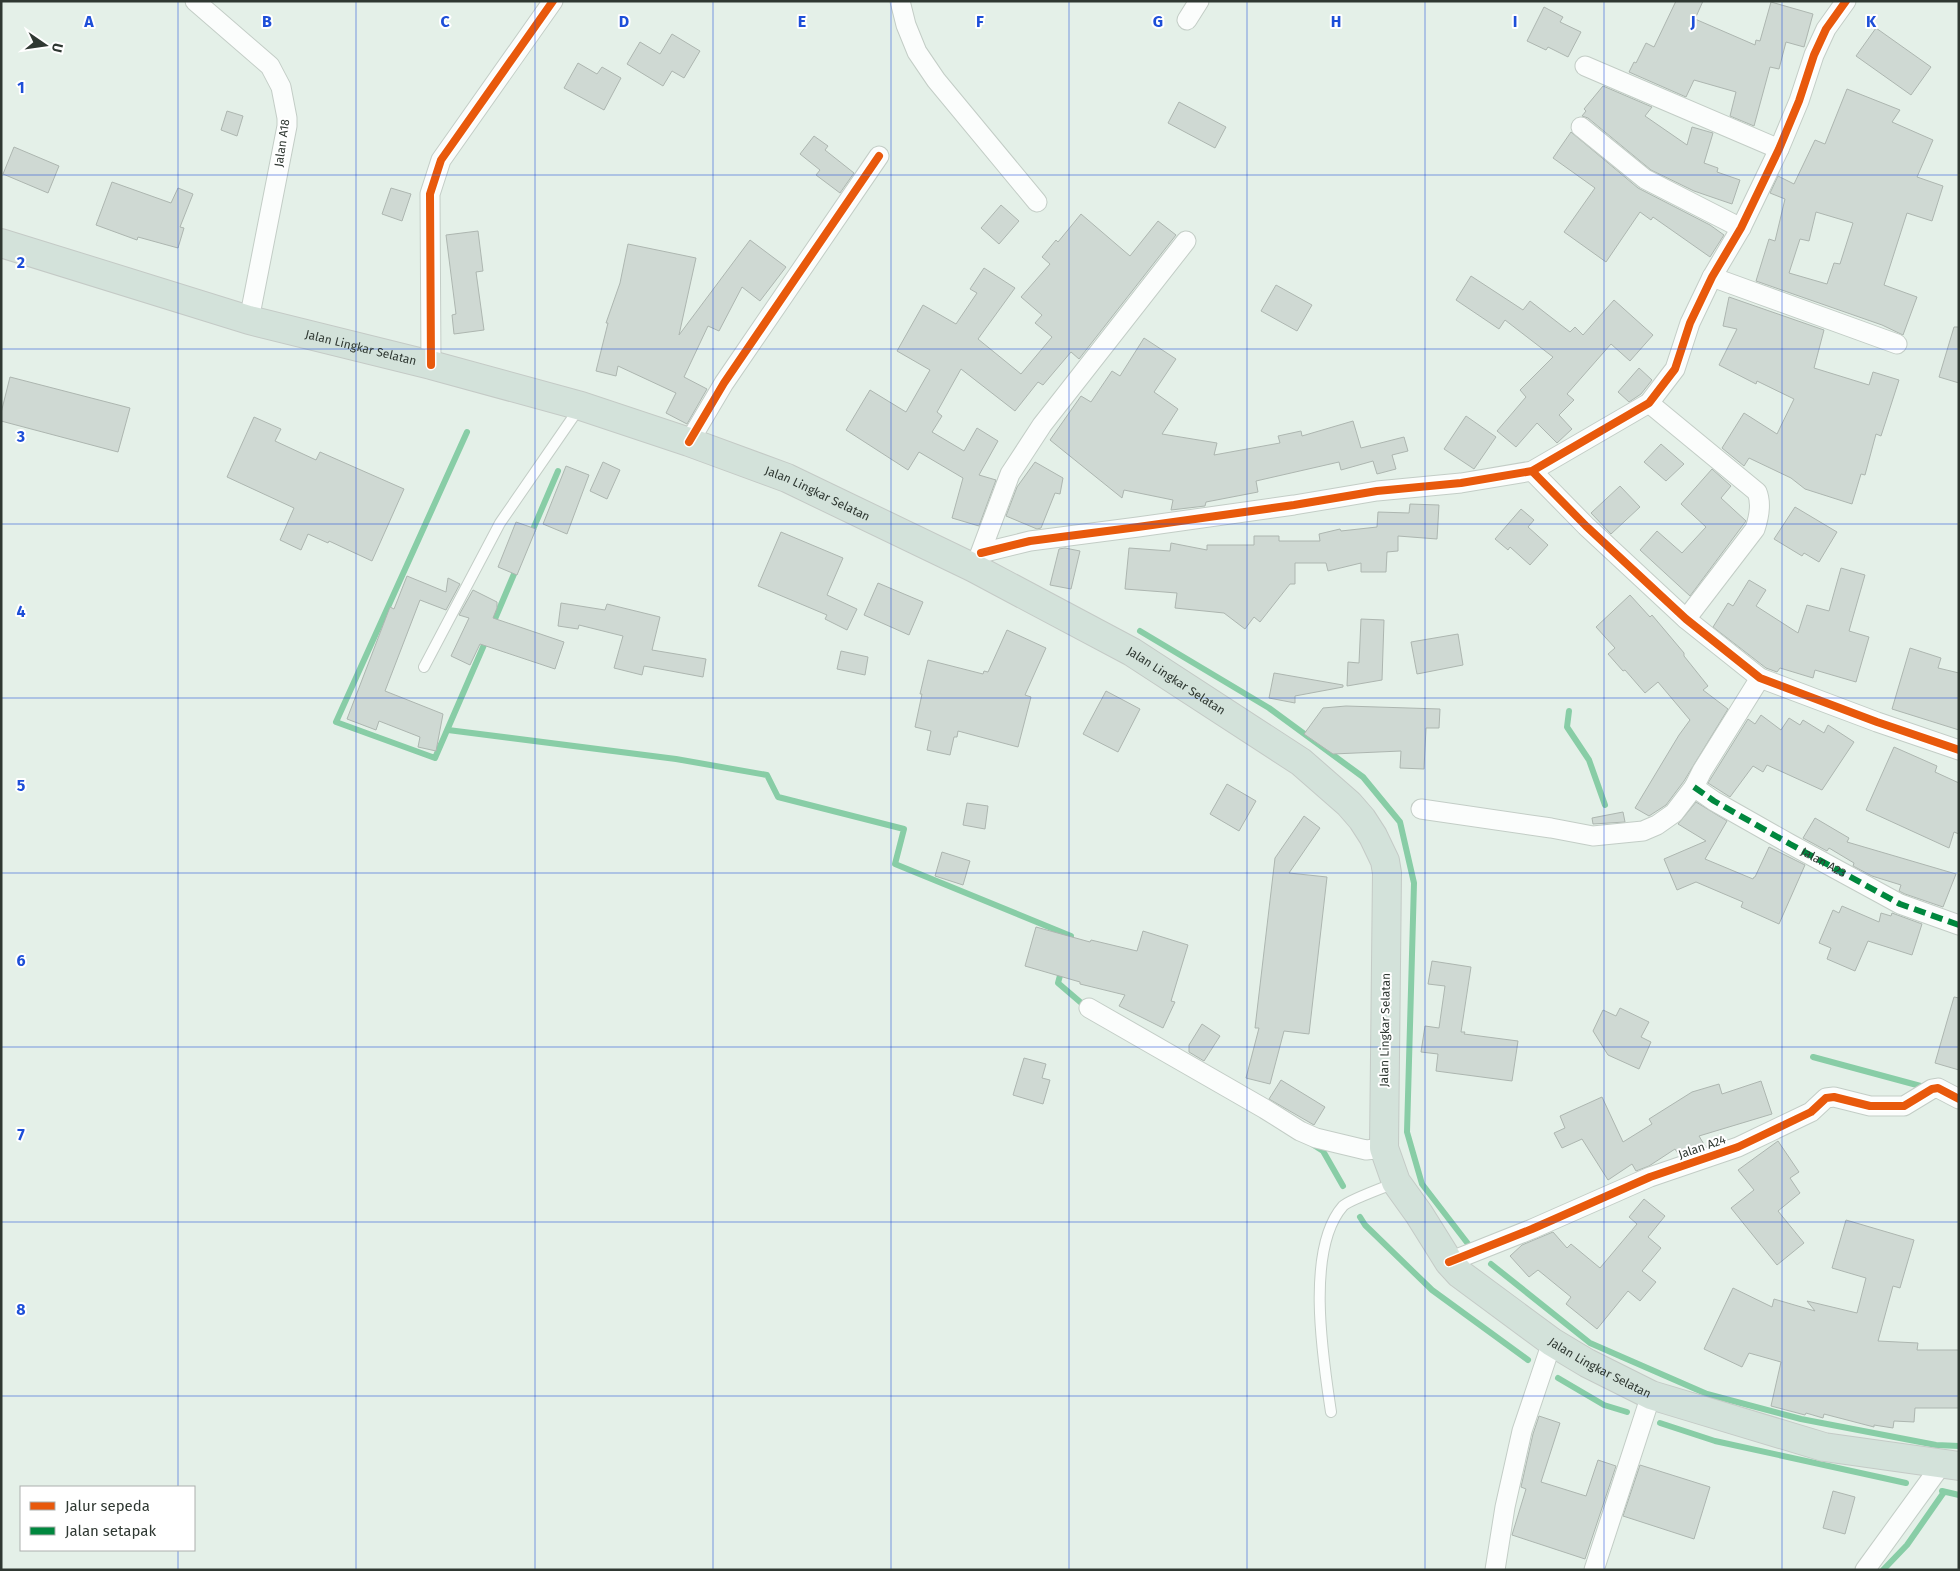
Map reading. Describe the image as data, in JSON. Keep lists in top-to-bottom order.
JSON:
{
  "streets": {
    "highway": ["Jalan Lingkar Selatan"],
    "street": ["Jalan A18", "Jalan A23", "Jalan A24"]
  },
  "crossings": [
    ["Jalan A18", "Jalan Lingkar Selatan"],
    ["Jalan Lingkar Selatan", "Jalan A24"]
  ],
  "legend": ["Jalur sepeda", "Jalan setapak"],
  "north": "right",
  "grid": {
    "columns": [
      "A",
      "B",
      "C",
      "D",
      "E",
      "F",
      "G",
      "H",
      "I",
      "J",
      "K"
    ],
    "rows": [
      "1",
      "2",
      "3",
      "4",
      "5",
      "6",
      "7",
      "8"
    ]
  }
}
